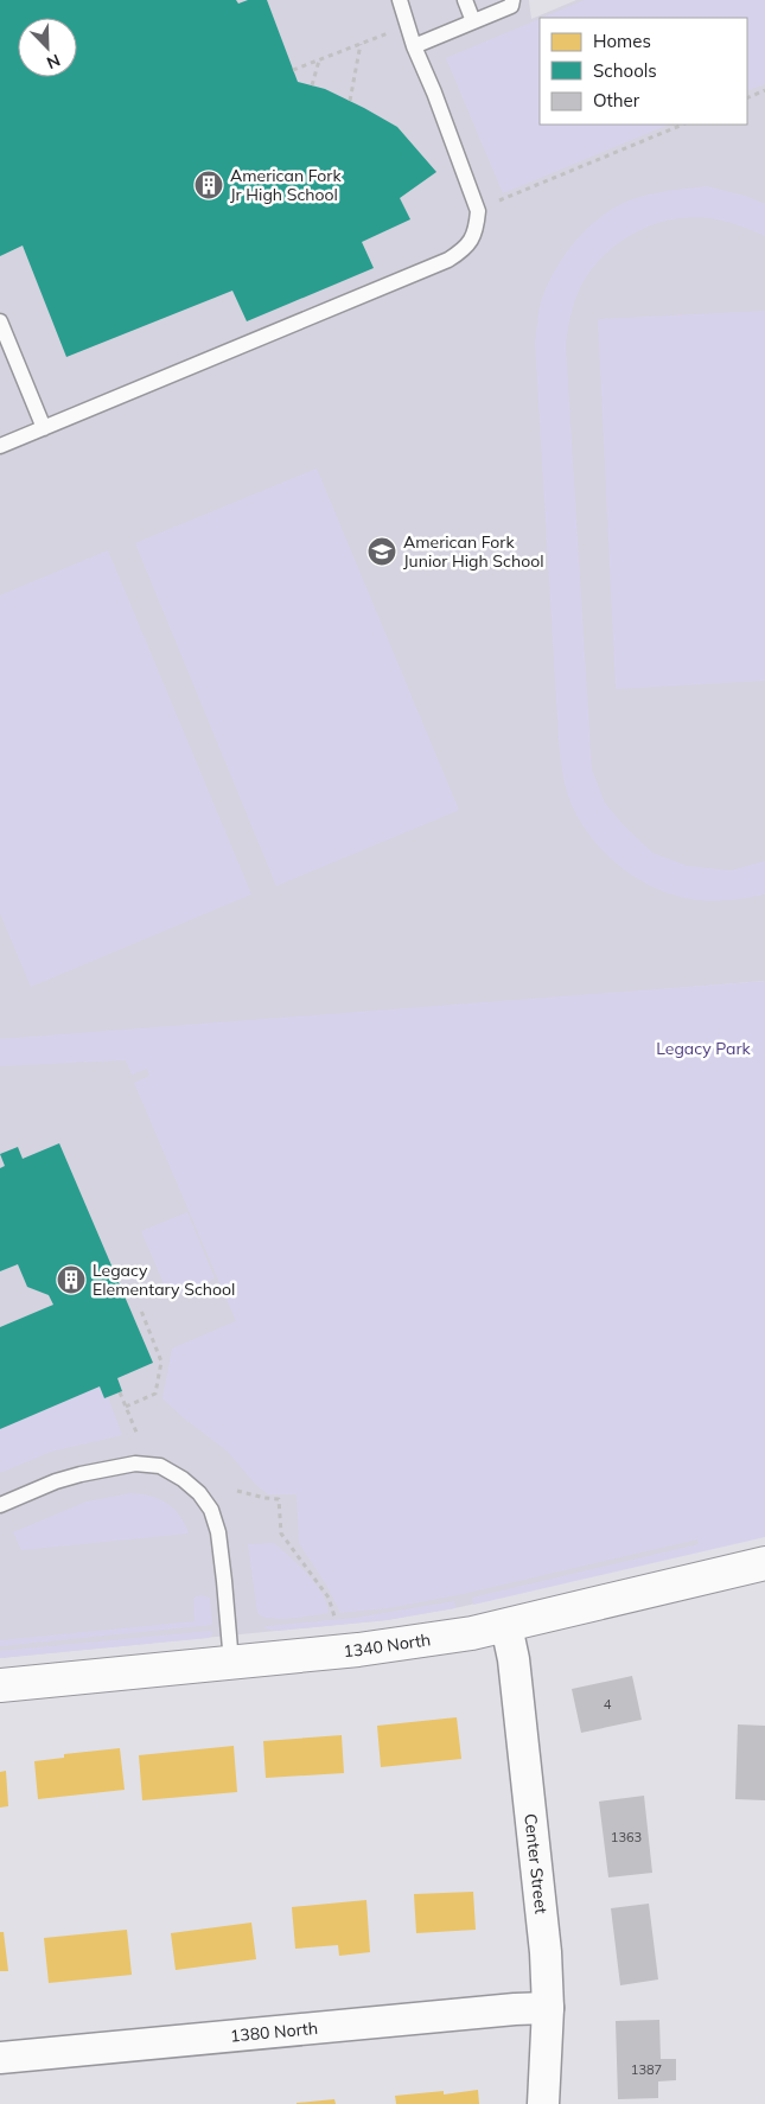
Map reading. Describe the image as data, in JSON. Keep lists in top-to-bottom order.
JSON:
{
  "streets": {
    "street": ["1340 North", "Center Street", "1380 North"]
  },
  "crossings": [
    ["1340 North", "Center Street"],
    ["Center Street", "1380 North"]
  ],
  "parks": ["Legacy Park"],
  "places": {
    "building": ["American Fork Jr High School", "Legacy Elementary School"],
    "school or university": ["American Fork Junior High School"]
  },
  "house_numbers": ["4", "1363", "1387"],
  "legend": ["Homes", "Schools", "Other"],
  "north": "bottom right"
}
